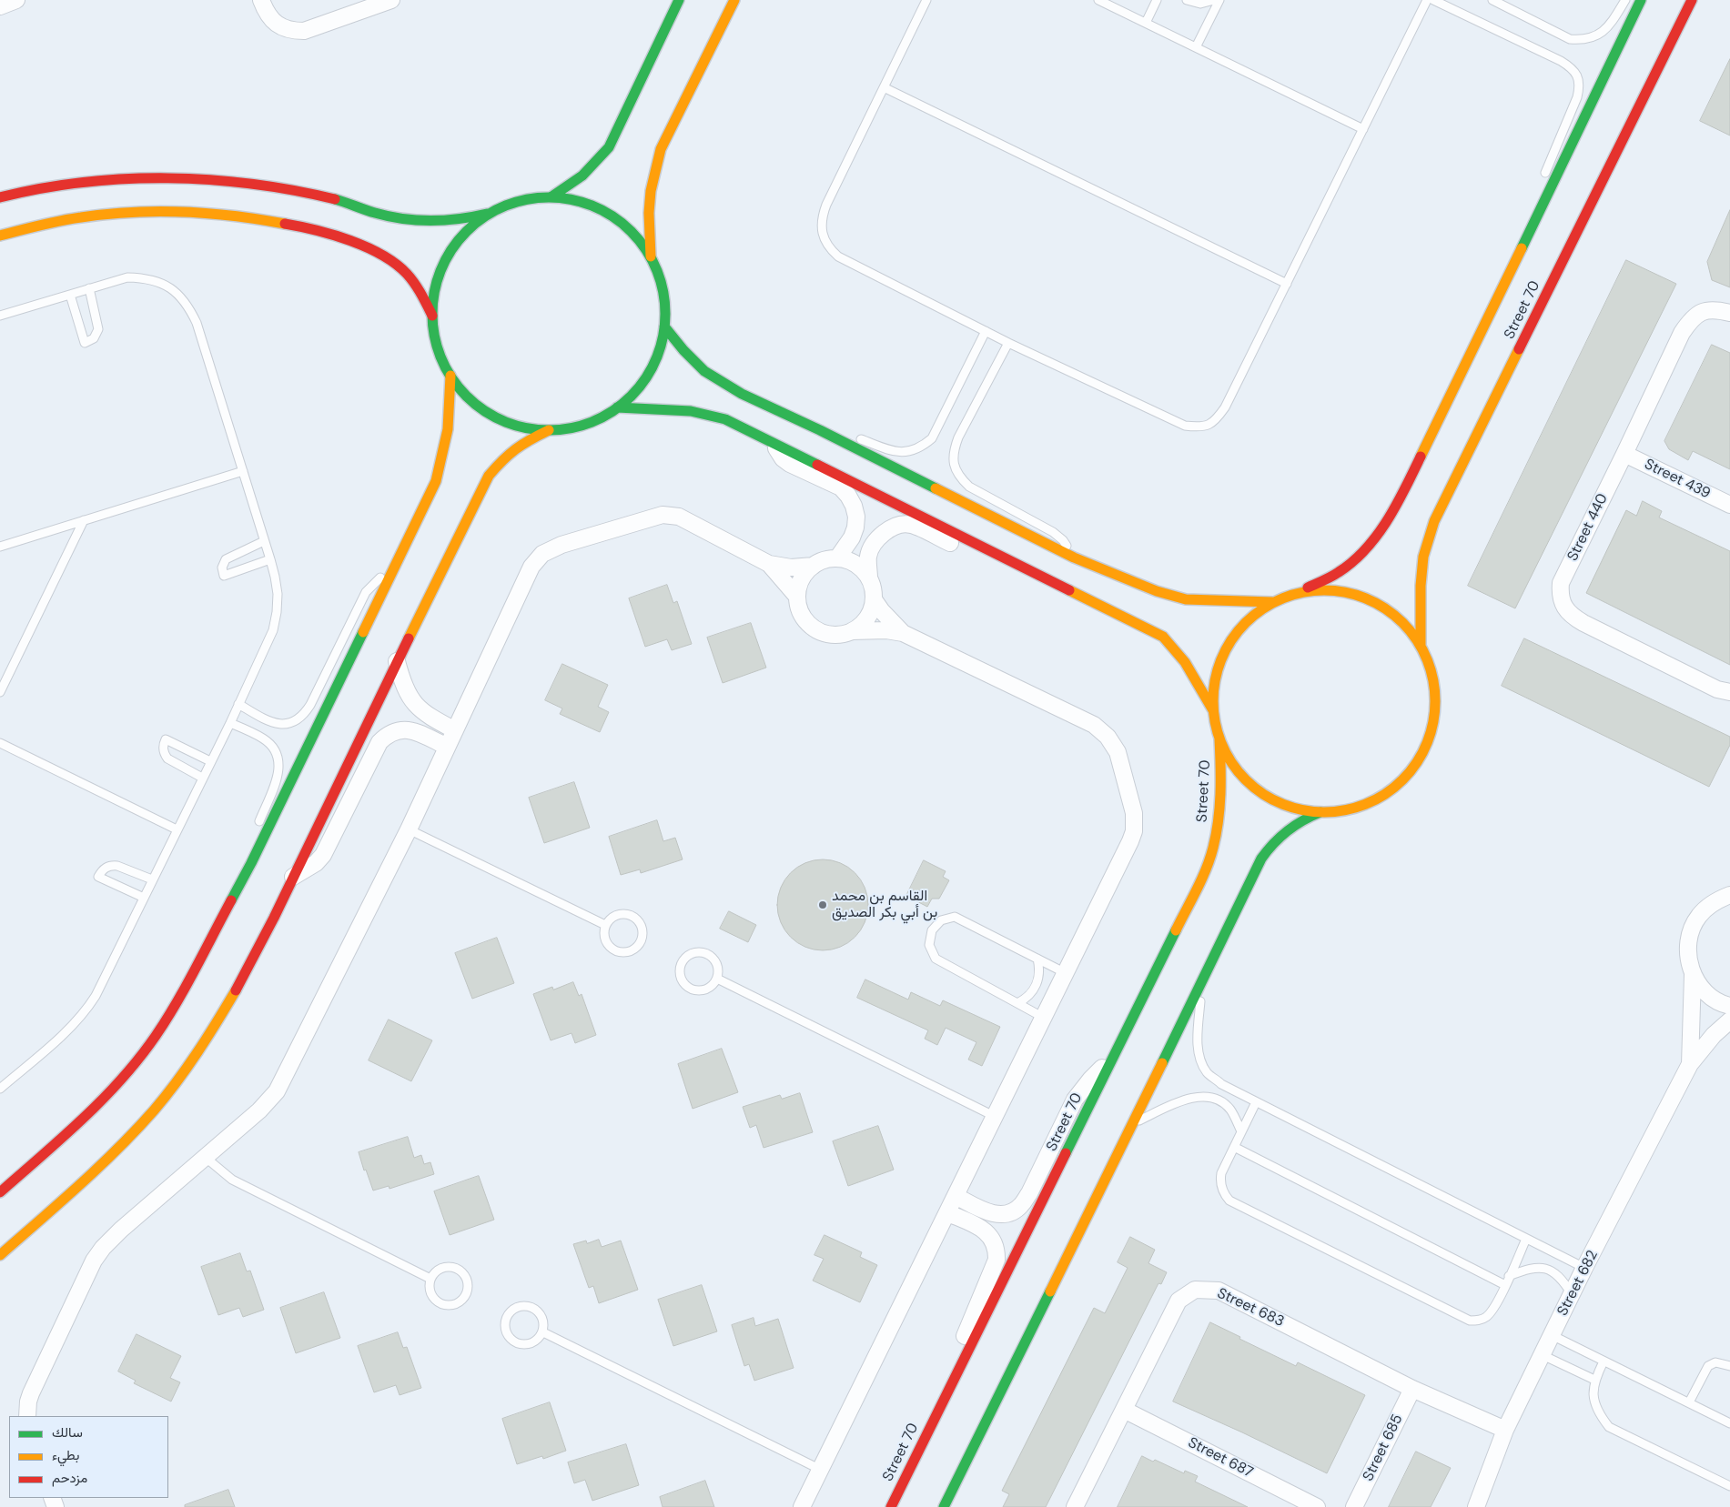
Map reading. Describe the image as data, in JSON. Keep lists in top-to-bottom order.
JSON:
{
  "streets": {
    "main road": ["Street 70"],
    "street": [
      "Street 439",
      "Street 440",
      "Street 682",
      "Street 683",
      "Street 685",
      "Street 687"
    ]
  },
  "crossings": [
    ["Street 439", "Street 440"],
    ["Street 682", "Street 683"],
    ["Street 683", "Street 685"],
    ["Street 683", "Street 687"]
  ],
  "places": ["القاسم بن محمد بن أبي بكر الصديق"],
  "legend": ["سالك", "بطيء", "مزدحم"]
}
